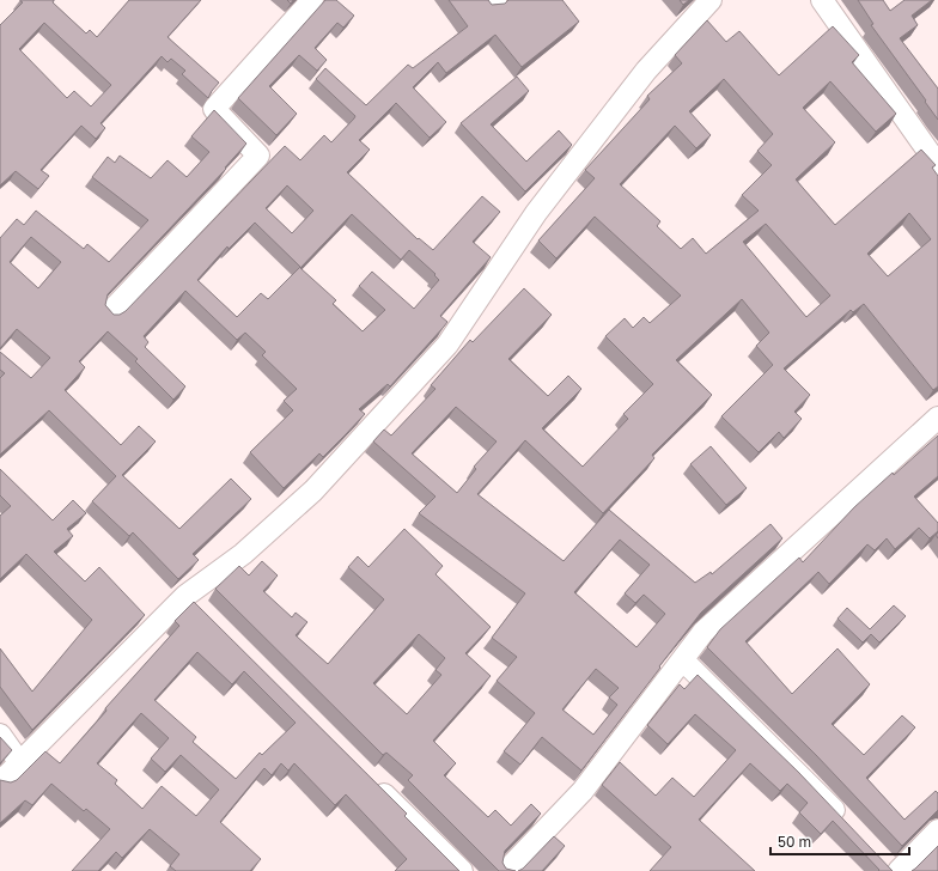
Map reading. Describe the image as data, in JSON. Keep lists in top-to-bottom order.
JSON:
{
  "scale_bar": "50 m"
}
